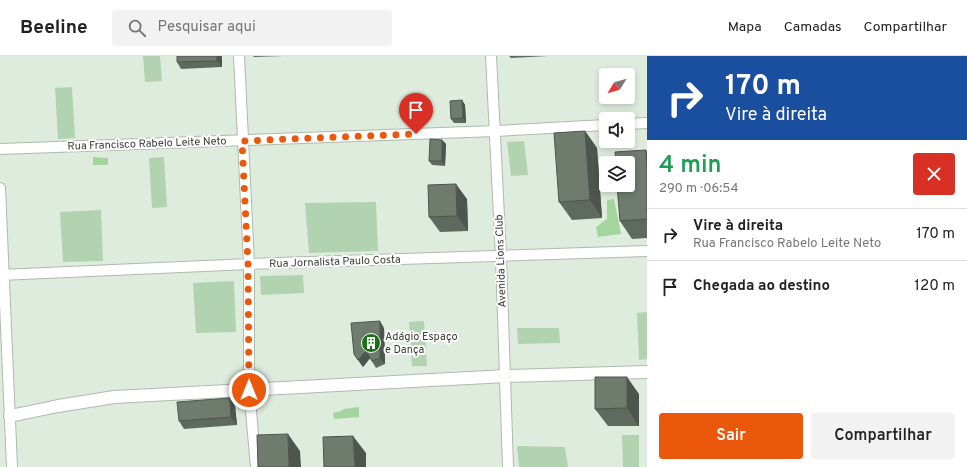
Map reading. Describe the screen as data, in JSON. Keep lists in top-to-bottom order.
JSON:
{
  "streets": {
    "street": ["Rua Francisco Rabelo Leite Neto", "Avenida Lions Club", "Rua Jornalista Paulo Costa"]
  },
  "crossings": [
    ["Rua Francisco Rabelo Leite Neto", "Avenida Lions Club"],
    ["Avenida Lions Club", "Rua Jornalista Paulo Costa"]
  ],
  "places": {
    "building": ["Adágio Espaço e Dança"]
  },
  "north": "bottom left",
  "page": {
    "header": "Beeline",
    "search": "Pesquisar aqui",
    "nav": ["Mapa", "Camadas", "Compartilhar"],
    "turn": ["170 m", "Vire à direita"],
    "heading": ["4 min", "290 m · 06:54"],
    "list": [
      {
        "name": "Vire à direita",
        "note": "Rua Francisco Rabelo Leite Neto",
        "value": "170 m"
      },
      {
        "name": "Chegada ao destino",
        "value": "120 m"
      }
    ],
    "buttons": ["Sair", "Compartilhar"]
  }
}
